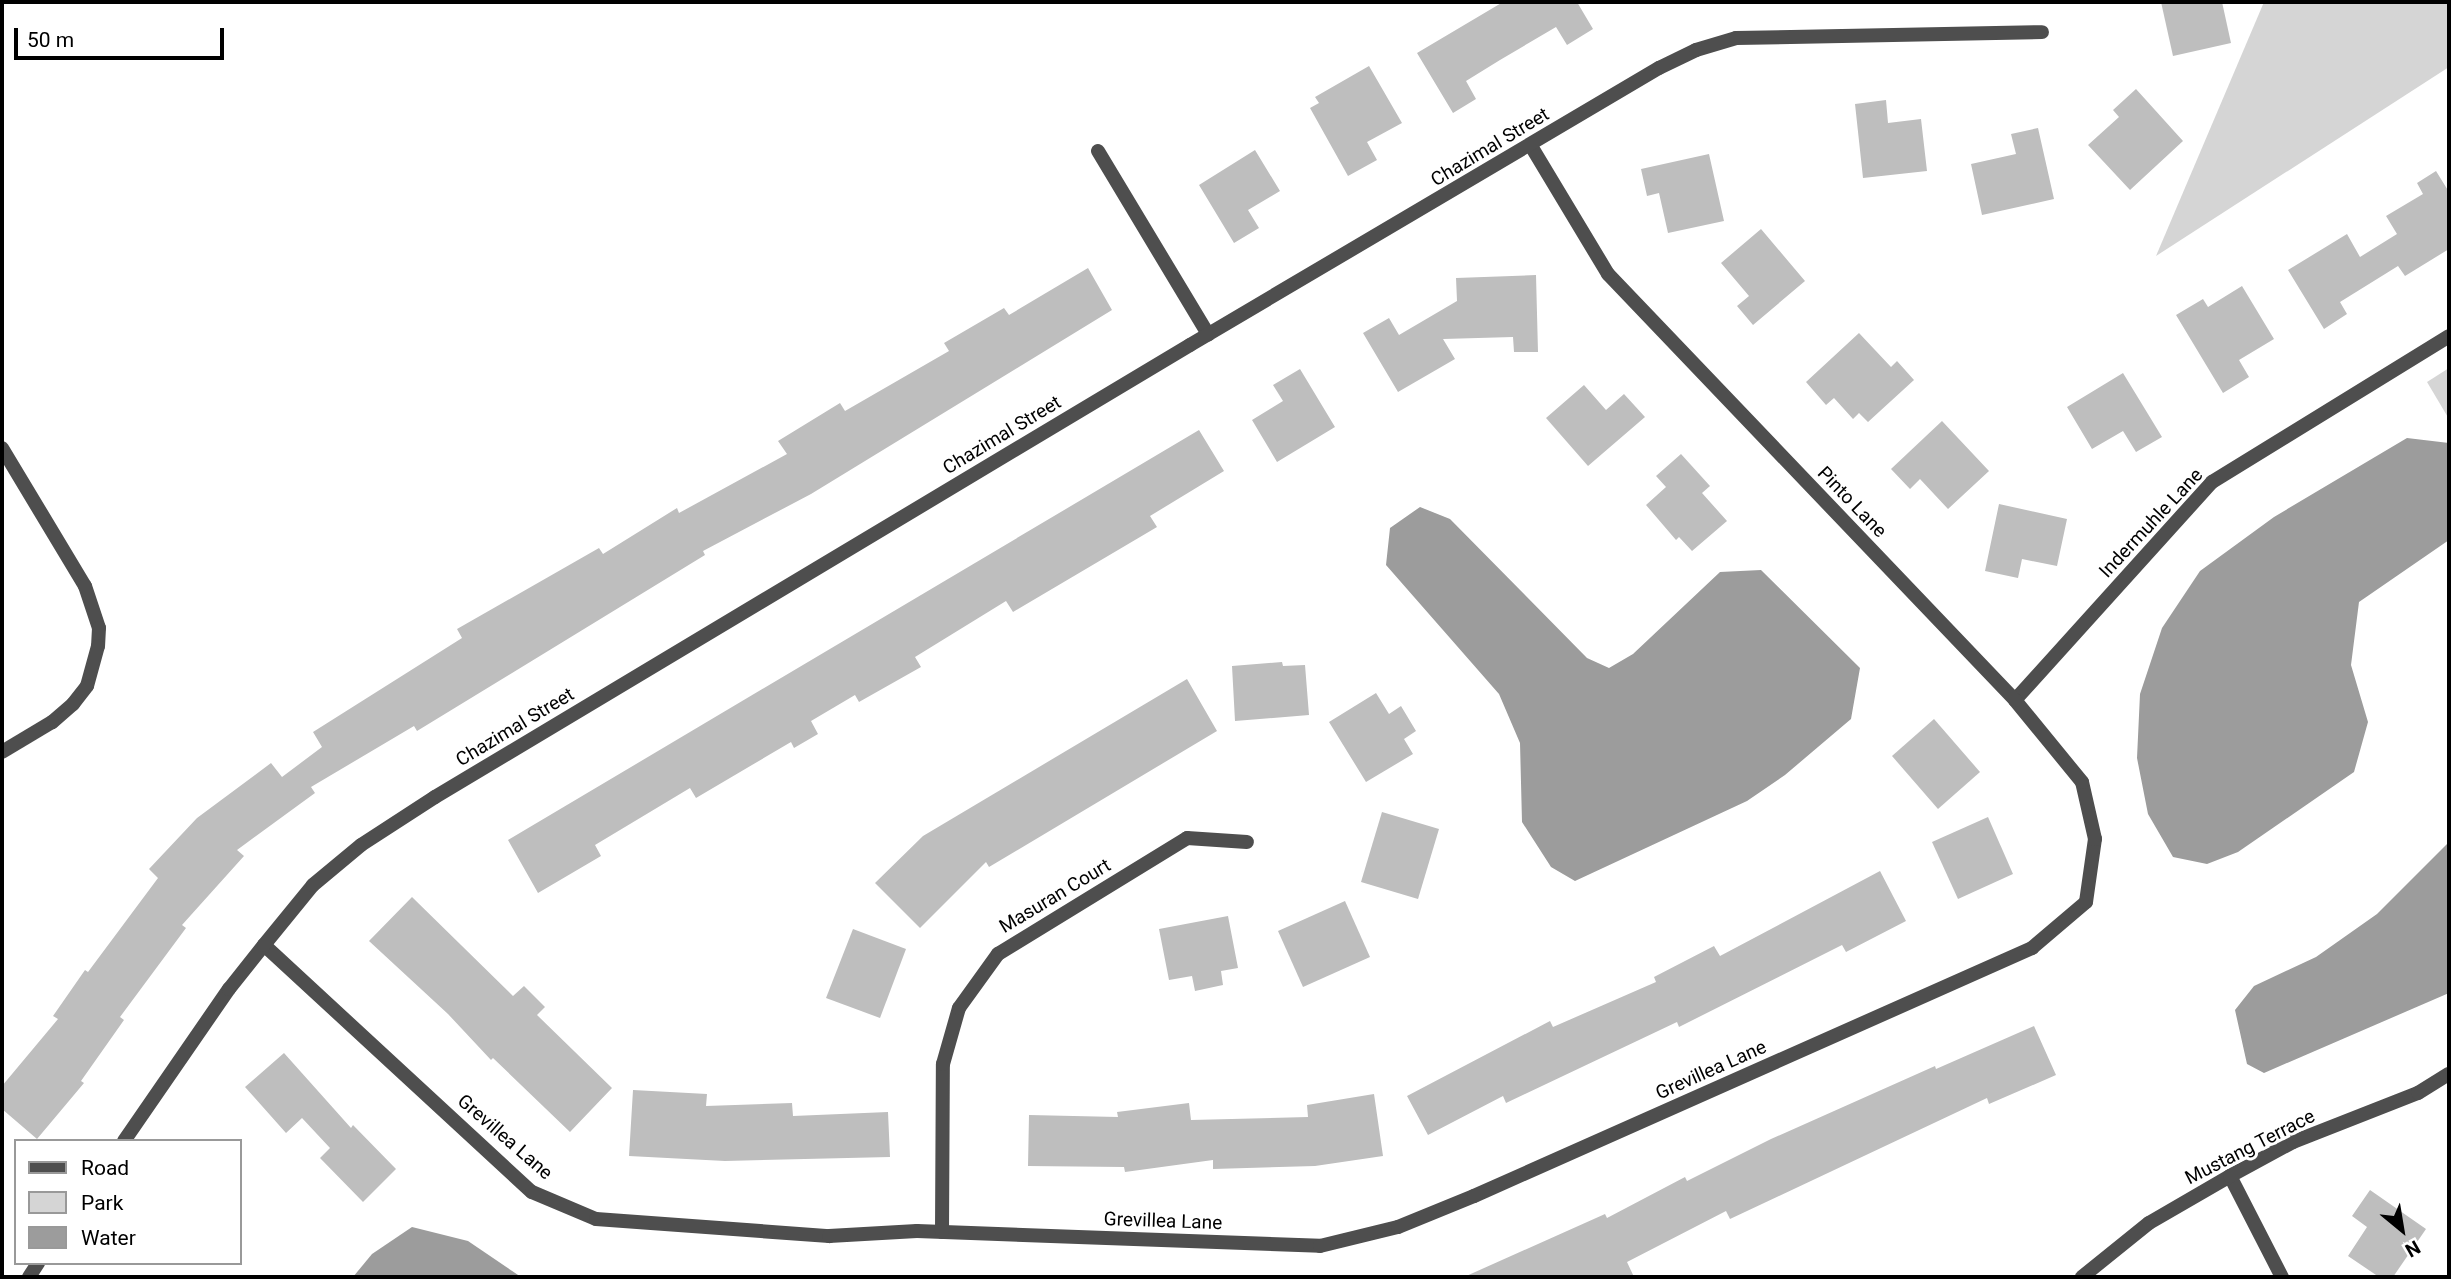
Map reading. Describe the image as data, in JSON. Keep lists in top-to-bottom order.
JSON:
{
  "streets": {
    "street": [
      "Chazimal Street",
      "Pinto Lane",
      "Indermuhle Lane",
      "Masuran Court",
      "Grevillea Lane",
      "Mustang Terrace"
    ]
  },
  "crossings": [
    ["Chazimal Street", "Pinto Lane"],
    ["Chazimal Street", "Grevillea Lane"],
    ["Pinto Lane", "Indermuhle Lane"],
    ["Pinto Lane", "Grevillea Lane"],
    ["Masuran Court", "Grevillea Lane"]
  ],
  "legend": ["Road", "Park", "Water"],
  "scale_bar": "50 m",
  "north": "bottom right"
}
